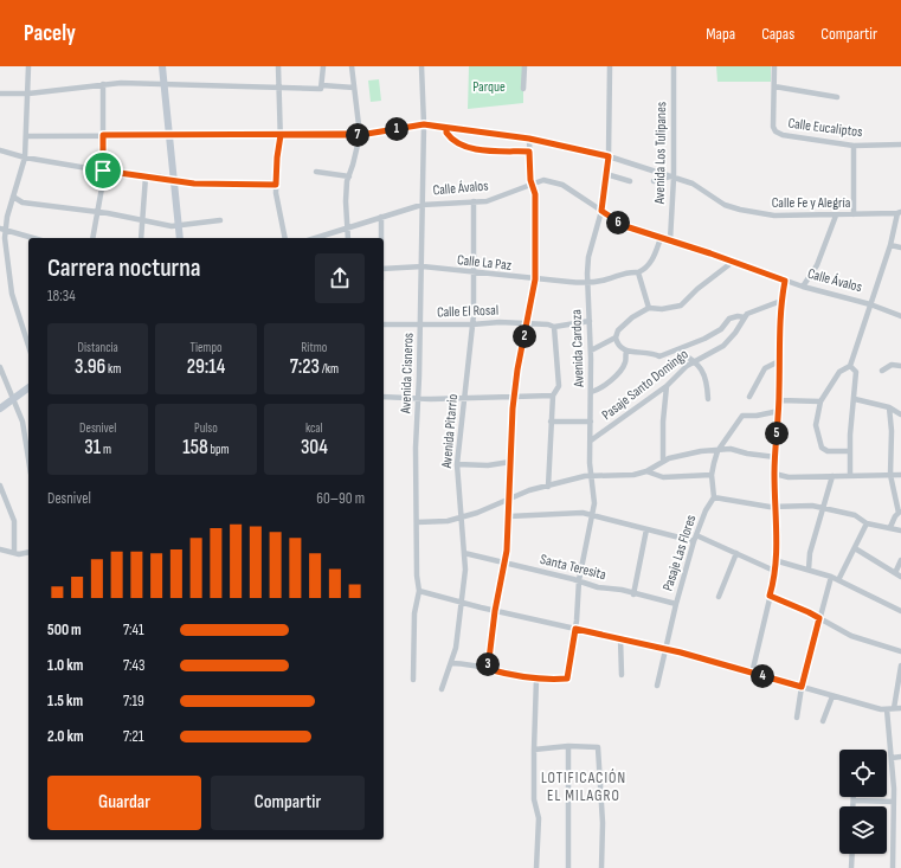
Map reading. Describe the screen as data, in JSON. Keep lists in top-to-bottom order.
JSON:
{
  "streets": {
    "street": [
      "Calle Eucaliptos",
      "Avenida Los Tulipanes",
      "Calle Ávalos",
      "Calle Fe y Alegría",
      "Calle La Paz",
      "Calle El Rosal",
      "Avenida Cardoza",
      "Avenida Cisneros",
      "Pasaje Santo Domingo",
      "Avenida Pitarrio",
      "Pasaje Las Flores",
      "Santa Teresita"
    ]
  },
  "crossings": [
    ["Avenida Los Tulipanes", "Calle Ávalos"],
    ["Avenida Los Tulipanes", "Calle Fe y Alegría"],
    ["Calle Ávalos", "Avenida Cardoza"],
    ["Calle Ávalos", "Avenida Cisneros"],
    ["Calle Ávalos", "Avenida Pitarrio"],
    ["Calle Fe y Alegría", "Avenida Cardoza"],
    ["Calle Fe y Alegría", "Avenida Cisneros"],
    ["Calle La Paz", "Avenida Cardoza"],
    ["Calle La Paz", "Avenida Cisneros"],
    ["Calle La Paz", "Avenida Pitarrio"],
    ["Calle El Rosal", "Avenida Cisneros"],
    ["Calle El Rosal", "Avenida Pitarrio"],
    ["Avenida Cardoza", "Pasaje Santo Domingo"],
    ["Avenida Cardoza", "Santa Teresita"],
    ["Avenida Pitarrio", "Santa Teresita"],
    ["Pasaje Las Flores", "Santa Teresita"]
  ],
  "districts": ["LOTIFICACIÓN EL MILAGRO"],
  "parks": ["Parque"],
  "page": {
    "header": "Pacely",
    "nav": ["Mapa", "Capas", "Compartir"],
    "pins": [
      "1",
      "7",
      "6",
      "2",
      "5",
      "3",
      "4"
    ],
    "heading": ["Carrera nocturna", "18:34"],
    "stats": [
      ["Distancia", "3.96 km"],
      ["Tiempo", "29:14"],
      ["Ritmo", "7:23 /km"],
      ["Desnivel", "31 m"],
      ["Pulso", "158 bpm"],
      ["kcal", "304"]
    ],
    "chart": ["Desnivel", "60–90 m"],
    "list": [
      {
        "name": "500 m",
        "note": "7:41"
      },
      {
        "name": "1.0 km",
        "note": "7:43"
      },
      {
        "name": "1.5 km",
        "note": "7:19"
      },
      {
        "name": "2.0 km",
        "note": "7:21"
      }
    ],
    "buttons": ["Guardar", "Compartir"]
  }
}
